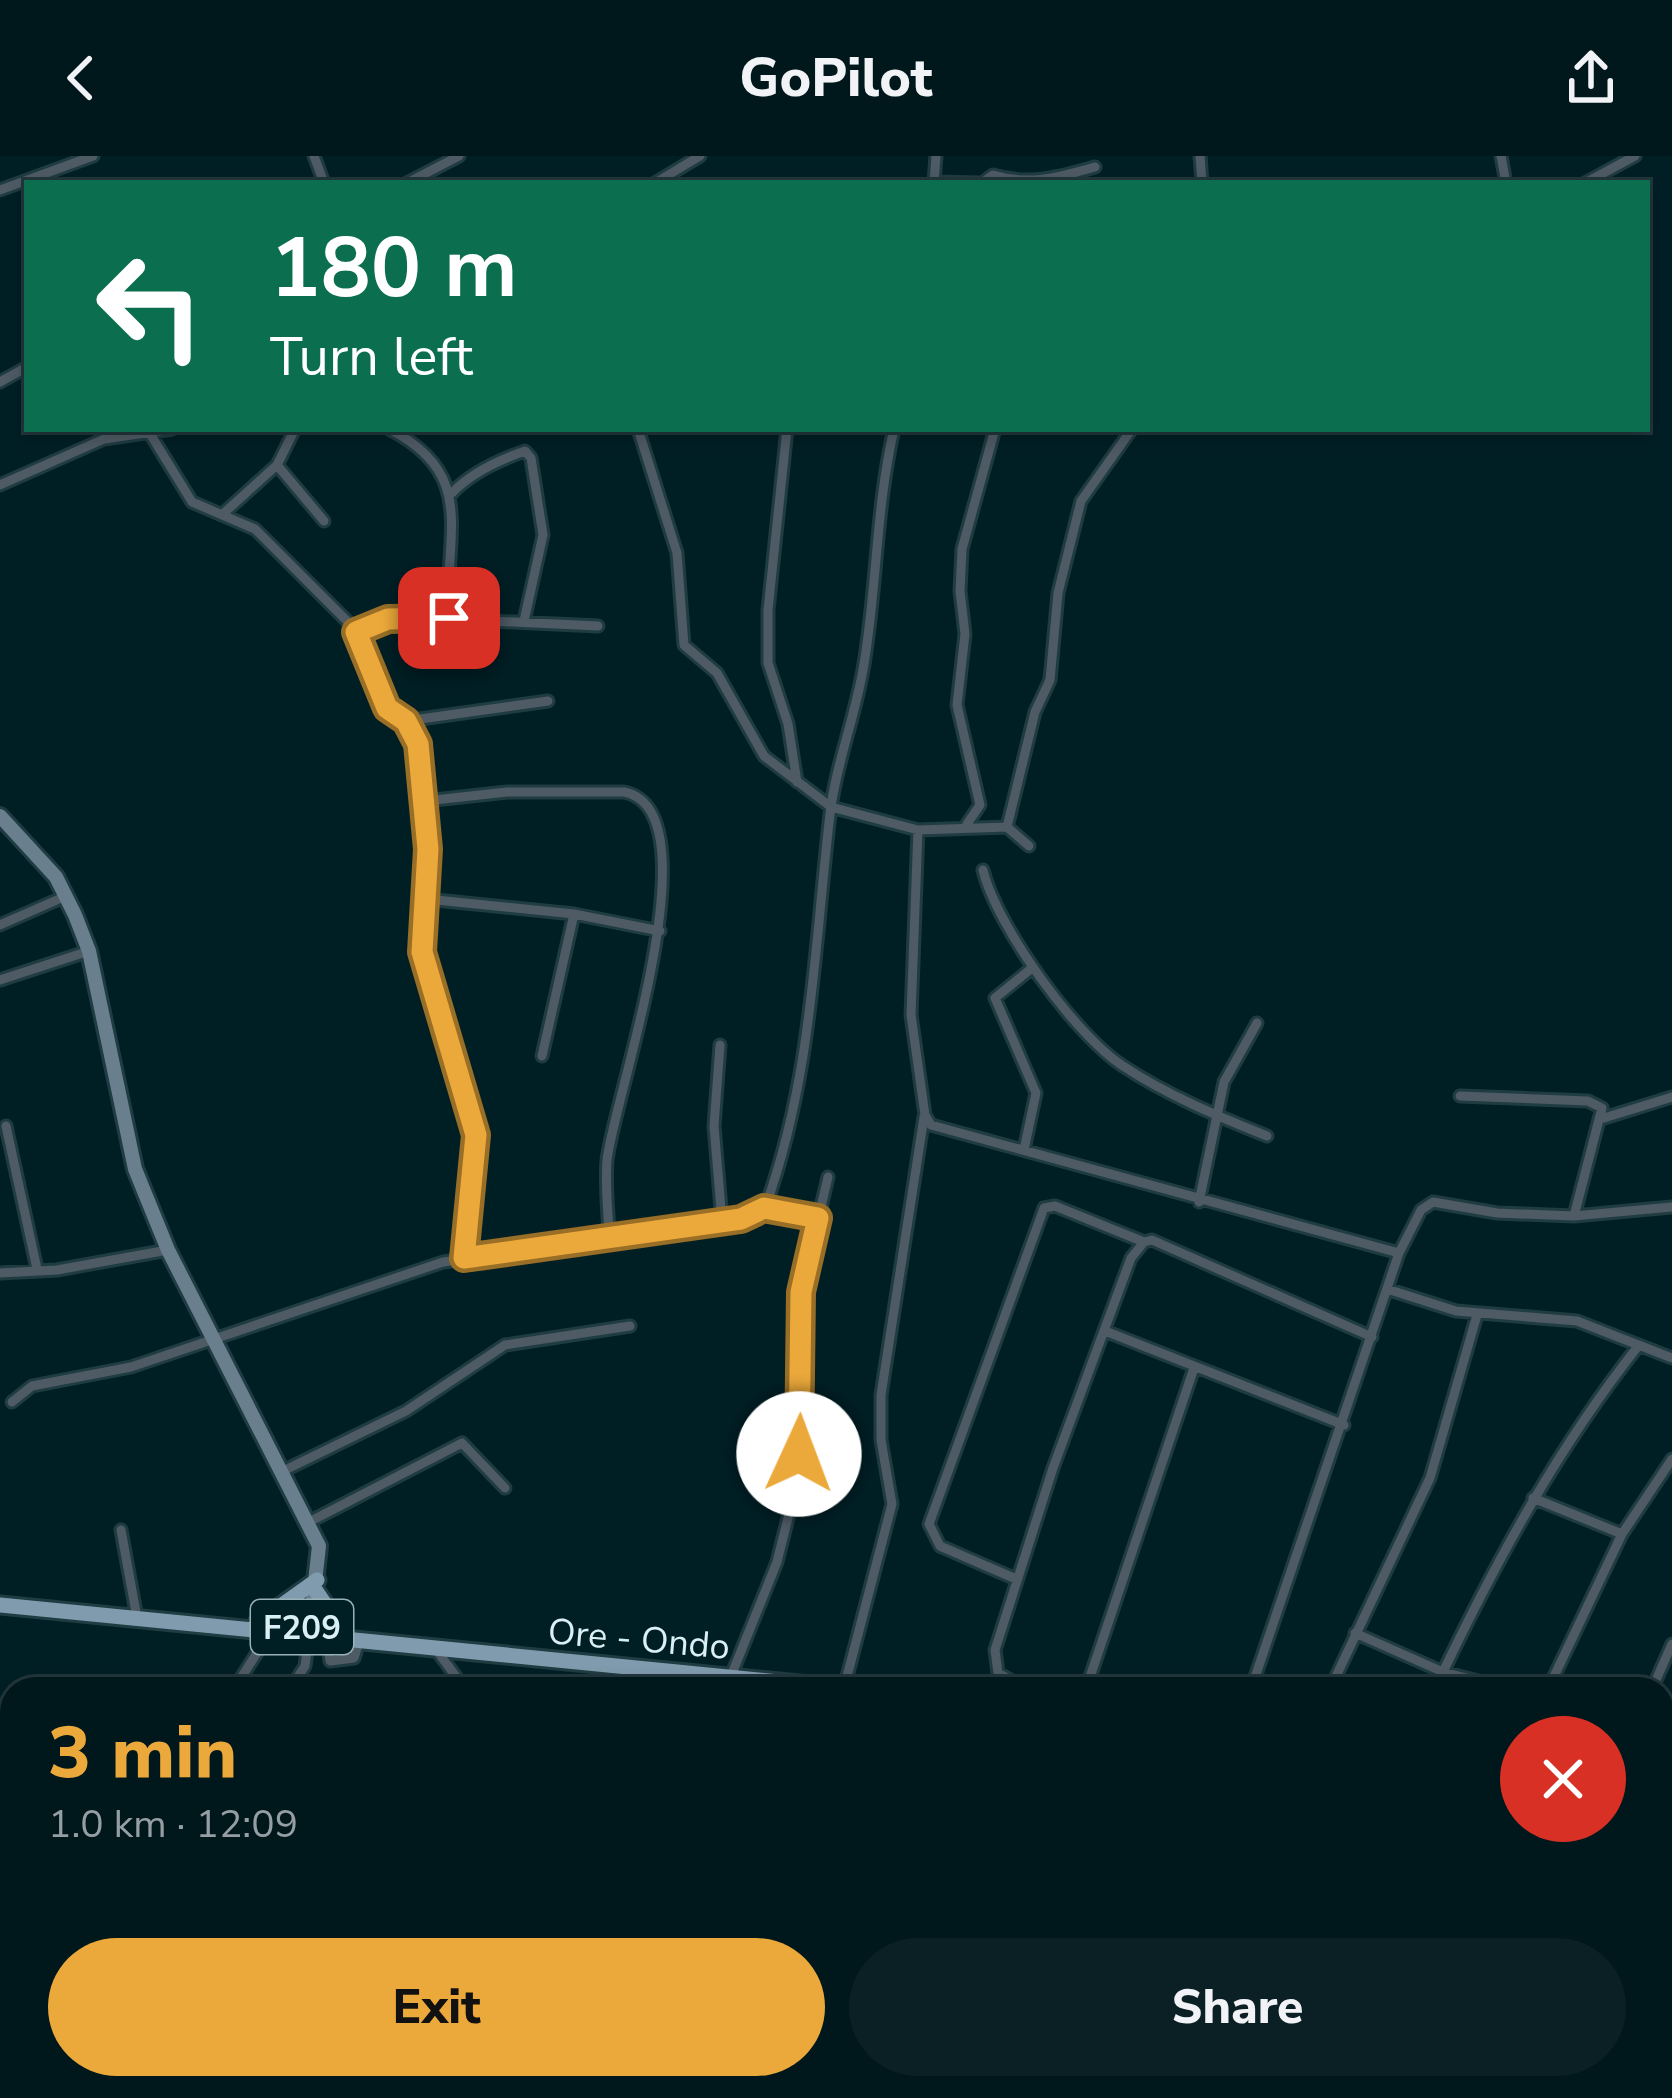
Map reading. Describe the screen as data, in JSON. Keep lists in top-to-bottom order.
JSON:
{
  "streets": {
    "main road": ["F209", "Ore - Ondo"]
  },
  "crossings": [
    ["F209", "Ore - Ondo"]
  ],
  "page": {
    "header": "GoPilot",
    "turn": ["180 m", "Turn left"],
    "heading": ["3 min", "1.0 km · 12:09"],
    "buttons": ["Exit", "Share"]
  }
}
